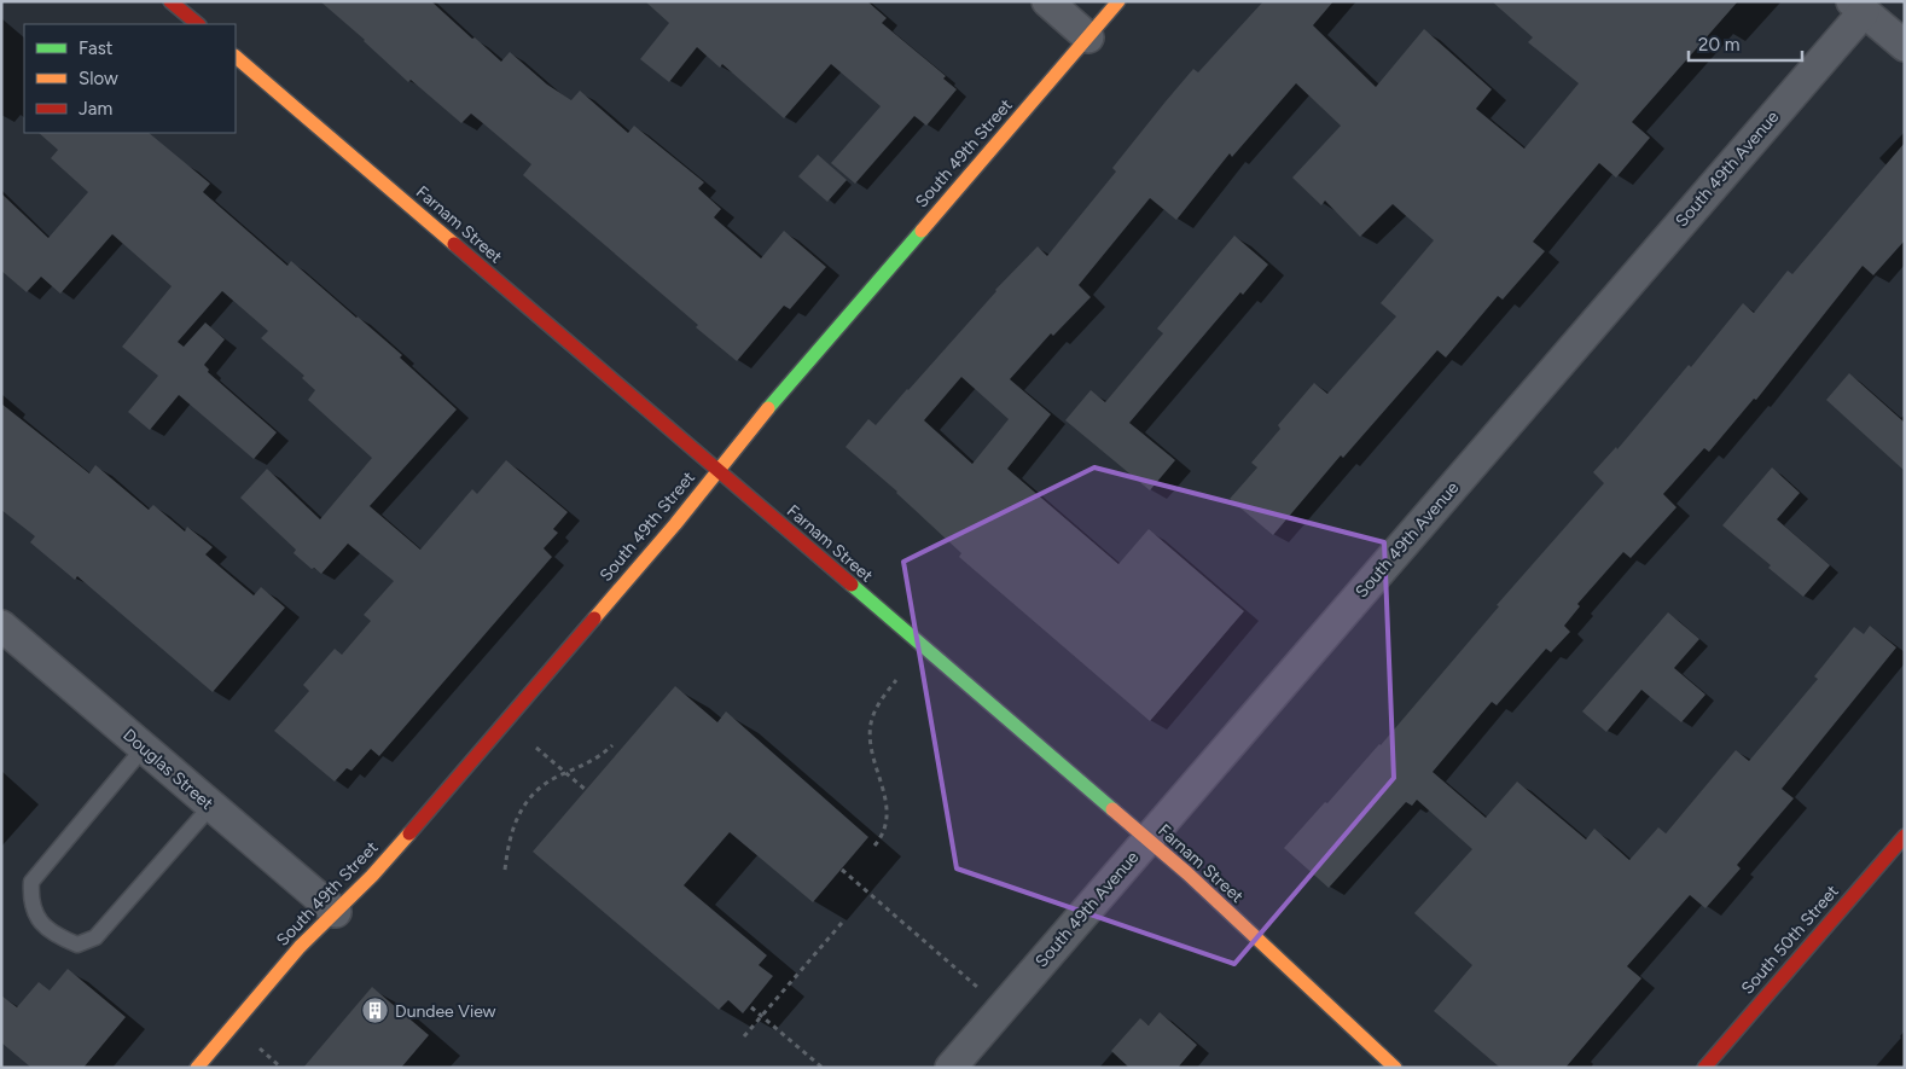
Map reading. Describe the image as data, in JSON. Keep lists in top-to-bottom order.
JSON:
{
  "streets": {
    "main road": ["South 49th Street", "Farnam Street", "South 50th Street"],
    "street": ["South 49th Avenue", "Douglas Street"]
  },
  "crossings": [
    ["South 49th Street", "Farnam Street"],
    ["South 49th Street", "Douglas Street"],
    ["South 49th Avenue", "Farnam Street"]
  ],
  "places": {
    "building": ["Dundee View"]
  },
  "legend": ["Fast", "Slow", "Jam"],
  "scale_bar": "20 m"
}
